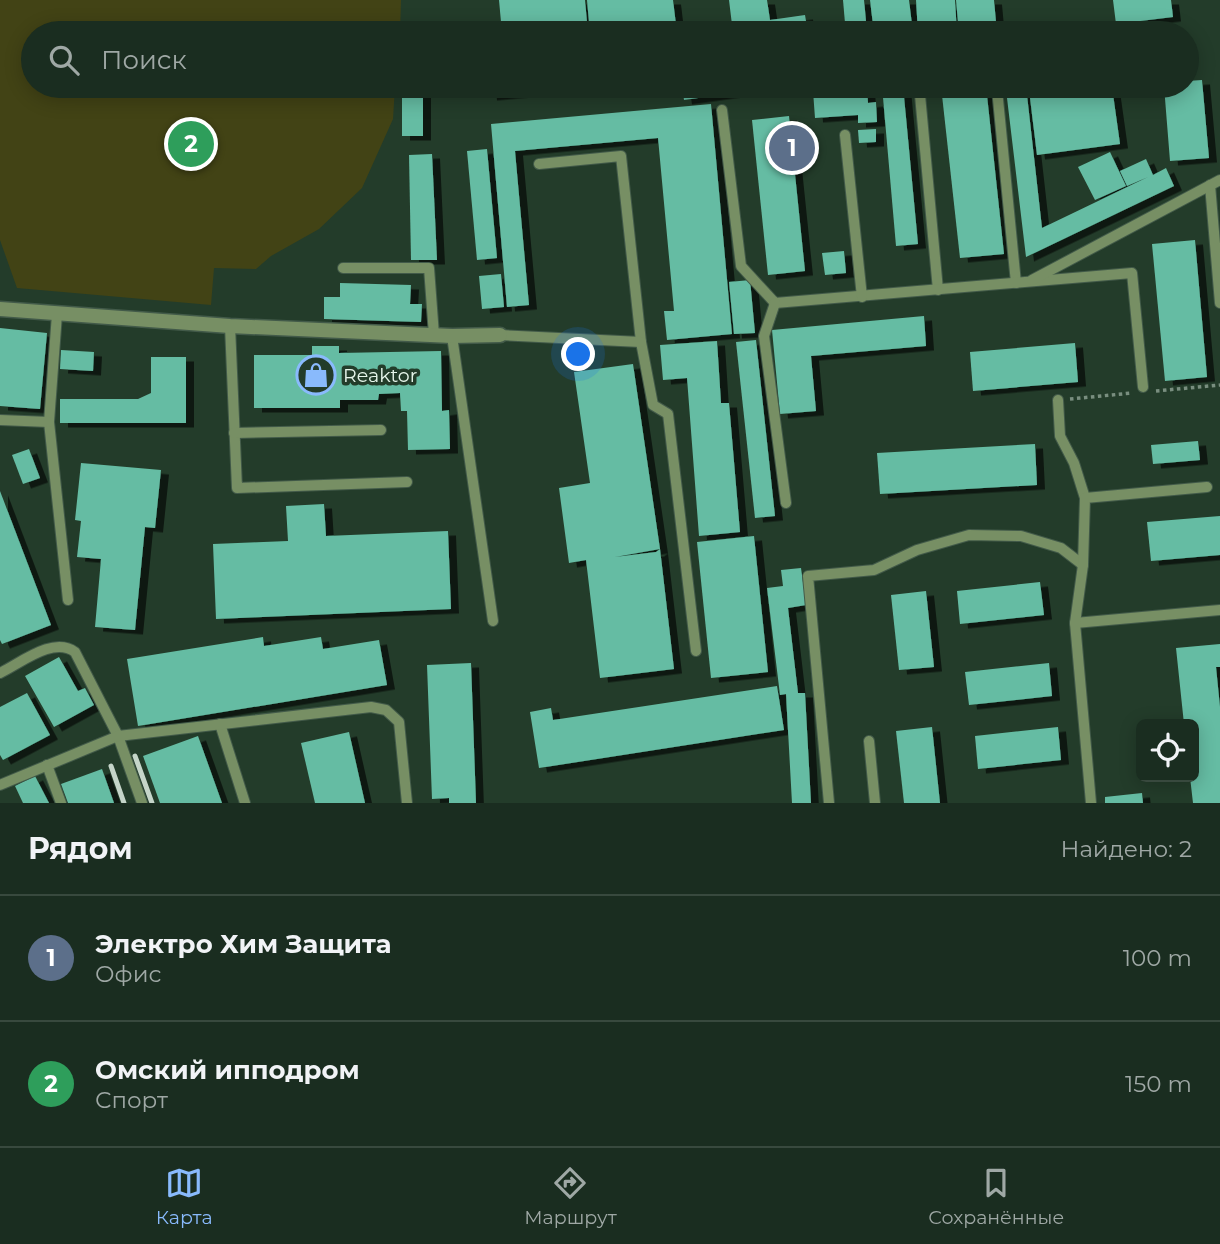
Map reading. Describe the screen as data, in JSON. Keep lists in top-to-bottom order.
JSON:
{
  "places": {
    "shop": ["Reaktor"]
  },
  "page": {
    "search": "Поиск",
    "pins": ["2", "1"],
    "heading": ["Рядом", "Найдено: 2"],
    "list": [
      {
        "mark": "1",
        "name": "Электро Хим Защита",
        "note": "Офис",
        "value": "100 m"
      },
      {
        "mark": "2",
        "name": "Омский ипподром",
        "note": "Спорт",
        "value": "150 m"
      }
    ],
    "nav": ["Карта", "Маршрут", "Сохранённые"]
  }
}
